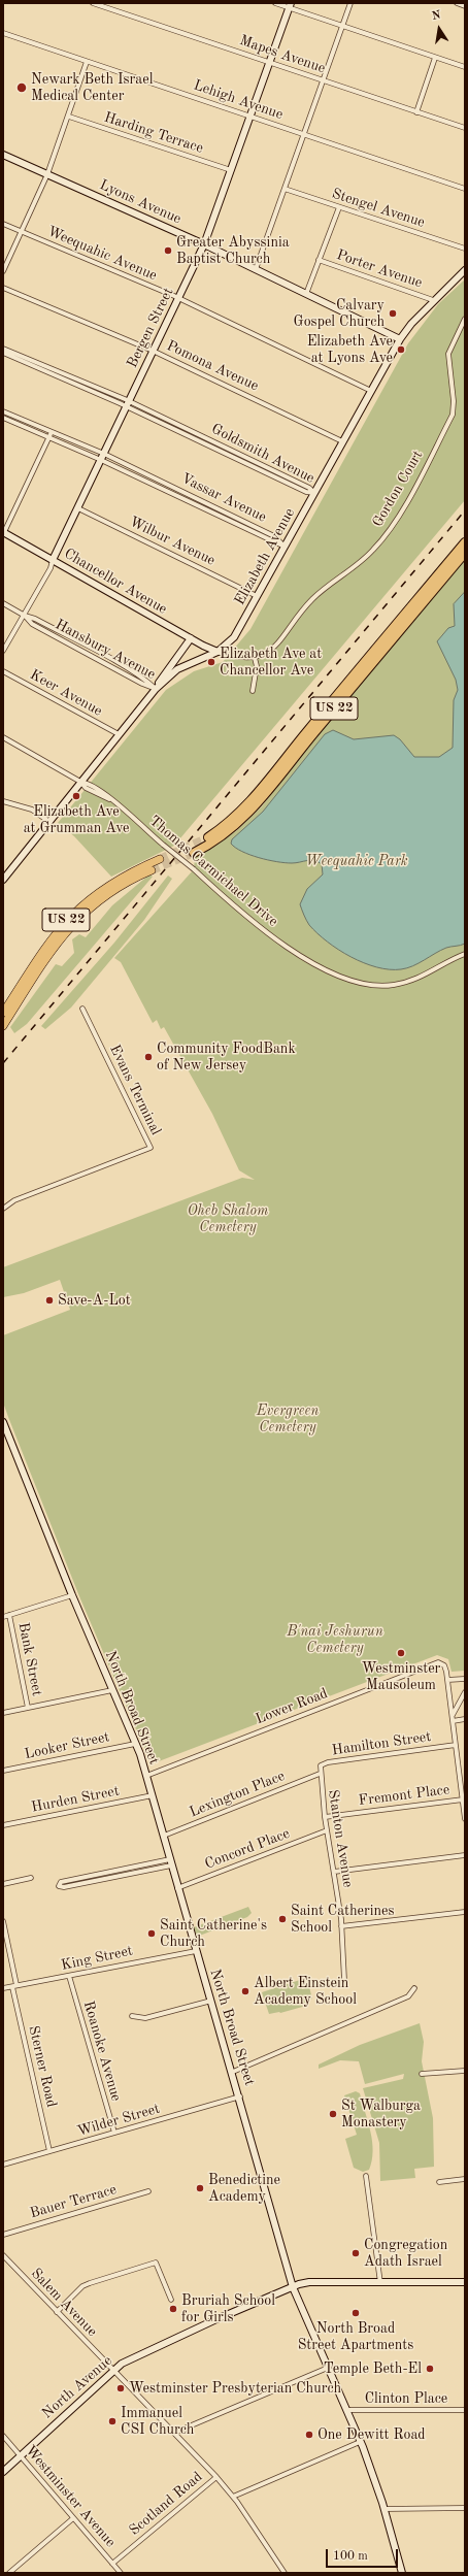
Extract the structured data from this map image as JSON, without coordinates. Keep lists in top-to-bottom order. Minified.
{"streets":{"highway":["US 22"],"main road":["Lyons Avenue","Bergen Street","Elizabeth Avenue","Chancellor Avenue","North Broad Street","North Avenue"],"street":["Mapes Avenue","Lehigh Avenue","Harding Terrace","Stengel Avenue","Weequahic Avenue","Porter Avenue","Pomona Avenue","Goldsmith Avenue","Gordon Court","Vassar Avenue","Wilbur Avenue","Hansbury Avenue","Keer Avenue","Thomas Carmichael Drive","Evans Terminal","Bank Street","Lower Road","Hamilton Street","Looker Street","Lexington Place","Fremont Place","Hurden Street","Stanton Avenue","Concord Place","King Street","Roanoke Avenue","Sterner Road","Wilder Street","Bauer Terrace","Salem Avenue","Clinton Place","Westminster Avenue","Scotland Road"]},"crossings":[["Mapes Avenue","Bergen Street"],["Lehigh Avenue","Bergen Street"],["Harding Terrace","Bergen Street"],["Lyons Avenue","Bergen Street"],["Lyons Avenue","Elizabeth Avenue"],["Weequahic Avenue","Bergen Street"],["Weequahic Avenue","Elizabeth Avenue"],["Porter Avenue","Elizabeth Avenue"],["Bergen Street","Pomona Avenue"],["Bergen Street","Goldsmith Avenue"],["Bergen Street","Vassar Avenue"],["Bergen Street","Wilbur Avenue"],["Bergen Street","Chancellor Avenue"],["Bergen Street","Hansbury Avenue"],["Pomona Avenue","Elizabeth Avenue"],["Goldsmith Avenue","Elizabeth Avenue"],["Gordon Court","Elizabeth Avenue"],["Gordon Court","Chancellor Avenue"],["Vassar Avenue","Elizabeth Avenue"],["Wilbur Avenue","Elizabeth Avenue"],["Elizabeth Avenue","Chancellor Avenue"],["Elizabeth Avenue","Hansbury Avenue"],["Elizabeth Avenue","Keer Avenue"],["Elizabeth Avenue","Thomas Carmichael Drive"],["Lower Road","North Broad Street"],["North Broad Street","Looker Street"],["North Broad Street","Lexington Place"],["North Broad Street","Hurden Street"],["North Broad Street","Concord Place"],["North Broad Street","King Street"],["North Broad Street","Wilder Street"],["North Broad Street","North Avenue"],["North Broad Street","Clinton Place"],["Hamilton Street","Lexington Place"],["Hamilton Street","Stanton Avenue"],["Lexington Place","Stanton Avenue"],["Fremont Place","Stanton Avenue"],["Stanton Avenue","Concord Place"],["King Street","Roanoke Avenue"],["King Street","Sterner Road"],["Roanoke Avenue","Wilder Street"],["Sterner Road","Wilder Street"],["Salem Avenue","North Avenue"],["Salem Avenue","Scotland Road"],["North Avenue","Westminster Avenue"],["Westminster Avenue","Scotland Road"]],"parks":["Weequahic Park","Oheb Shalom Cemetery","Evergreen Cemetery","B'nai Jeshurun Cemetery"],"places":["Newark Beth Israel Medical Center","Greater Abyssinia Baptist Church","Calvary Gospel Church","Elizabeth Ave at Lyons Ave","Elizabeth Ave at Chancellor Ave","Elizabeth Ave at Grumman Ave","Community FoodBank of New Jersey","Save-A-Lot","Westminster Mausoleum","Saint Catherines School","Saint Catherine's Church","Albert Einstein Academy School","St Walburga Monastery","Benedictine Academy","Congregation Adath Israel","Bruriah School for Girls","North Broad Street Apartments","Temple Beth-El","Westminster Presbyterian Church","Immanuel CSI Church","One Dewitt Road"],"scale_bar":"100 m","north":"top"}
